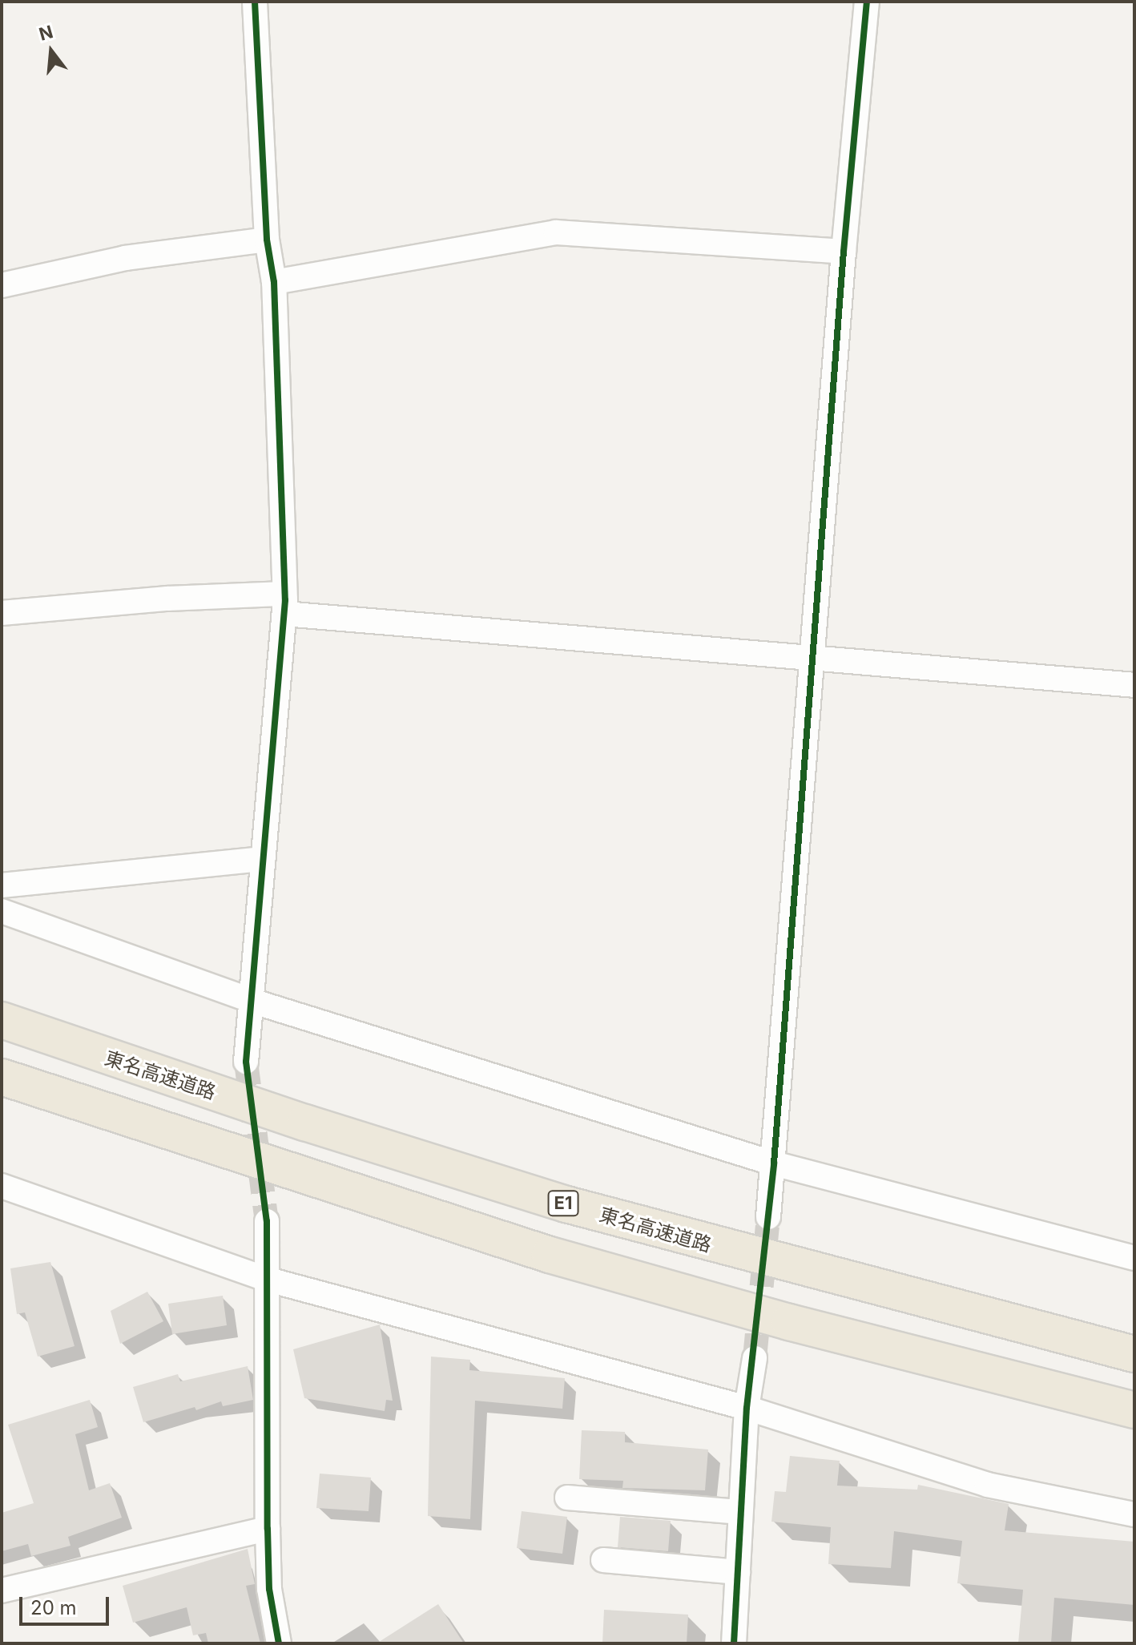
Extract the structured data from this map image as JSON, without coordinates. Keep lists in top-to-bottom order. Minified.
{"streets":{"highway":["東名高速道路","E1"]},"scale_bar":"20 m","north":"top"}
